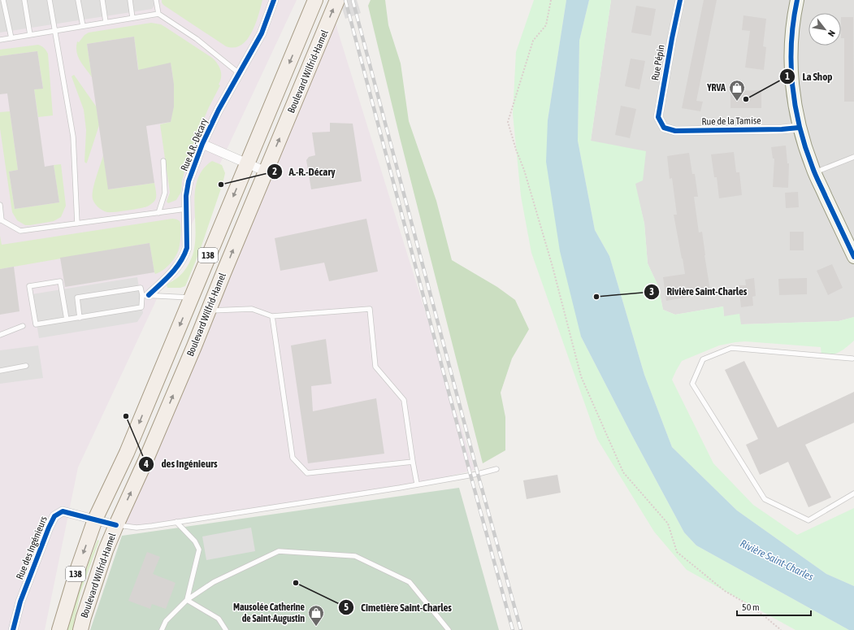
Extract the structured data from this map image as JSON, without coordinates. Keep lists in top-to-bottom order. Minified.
{"streets":{"main road":["Boulevard Wilfrid-Hamel","138"],"street":["Rue Pépin","Rue de la Tamise","Rue A.R.-Décary","Rue des Ingénieurs"]},"crossings":[["Rue Pépin","Rue de la Tamise"],["Boulevard Wilfrid-Hamel","Rue A.R.-Décary"],["Boulevard Wilfrid-Hamel","Rue des Ingénieurs"]],"water":["Rivière Saint-Charles"],"places":{"other":["La Shop","A.-R.-Décary","Rivière Saint-Charles","des Ingénieurs","Cimetière Saint-Charles"],"shop":["YRVA","Mausolée Catherine de Saint-Augustin"]},"scale_bar":"50 m","north":"bottom right"}
